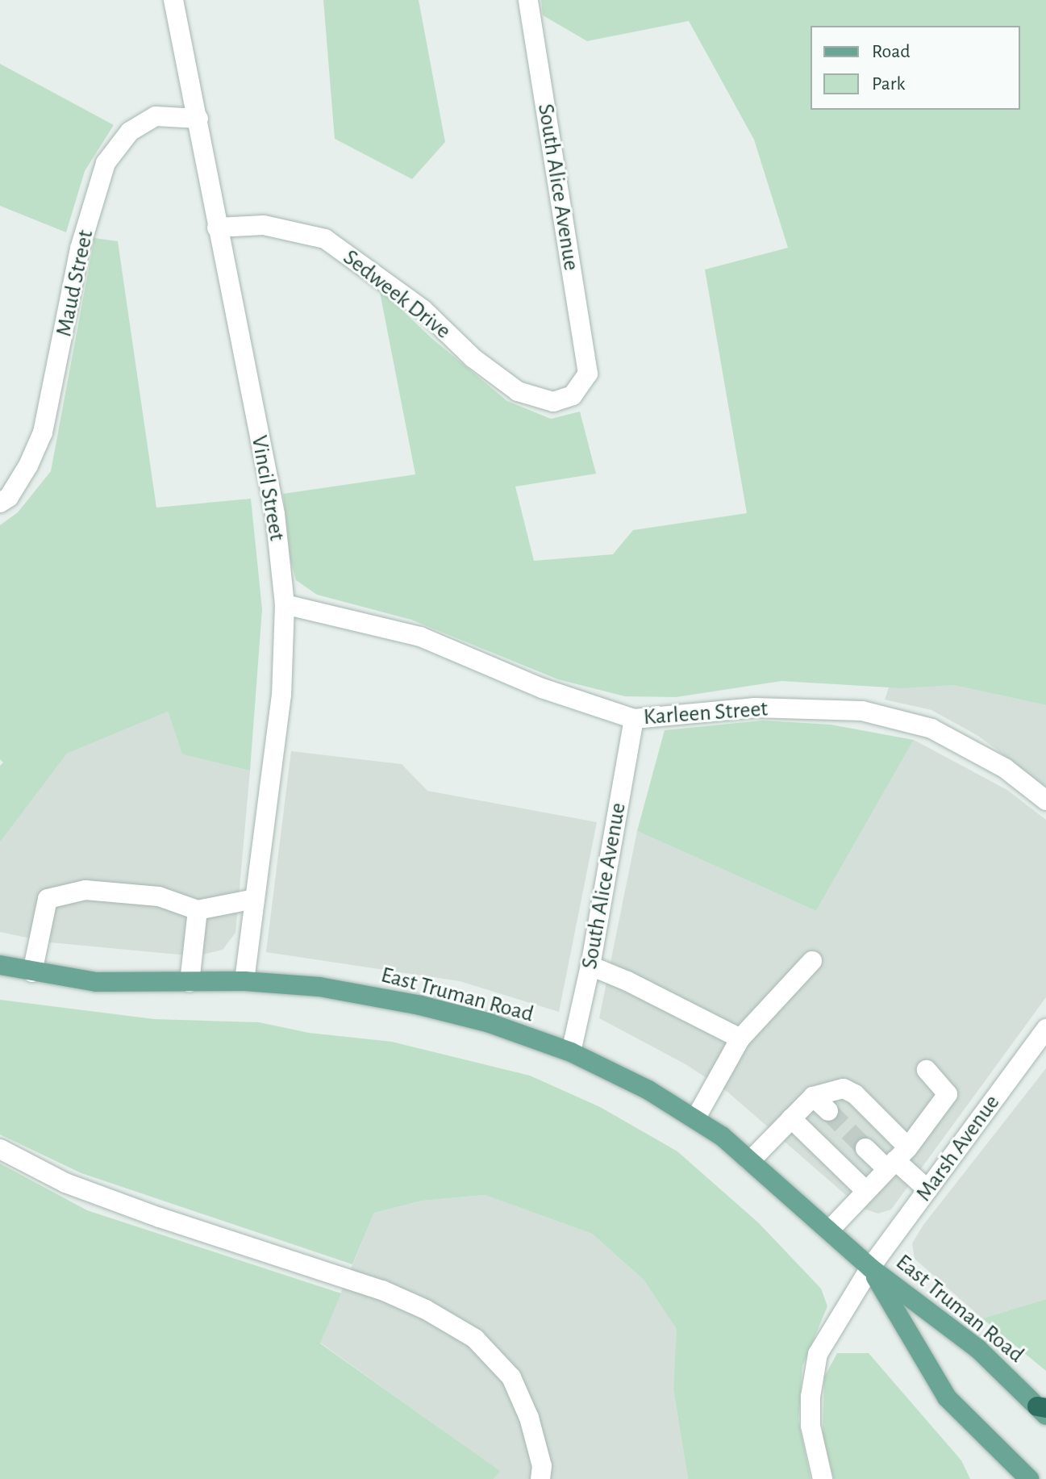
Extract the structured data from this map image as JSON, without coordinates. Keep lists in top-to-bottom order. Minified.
{"streets":{"main road":["East Truman Road"],"street":["South Alice Avenue","Maud Street","Sedweek Drive","Vincil Street","Karleen Street","Marsh Avenue"]},"crossings":[["South Alice Avenue","Sedweek Drive"],["South Alice Avenue","Karleen Street"],["South Alice Avenue","East Truman Road"],["Maud Street","Vincil Street"],["Sedweek Drive","Vincil Street"],["Vincil Street","Karleen Street"],["Vincil Street","East Truman Road"],["East Truman Road","Marsh Avenue"]],"legend":["Road","Park"]}
